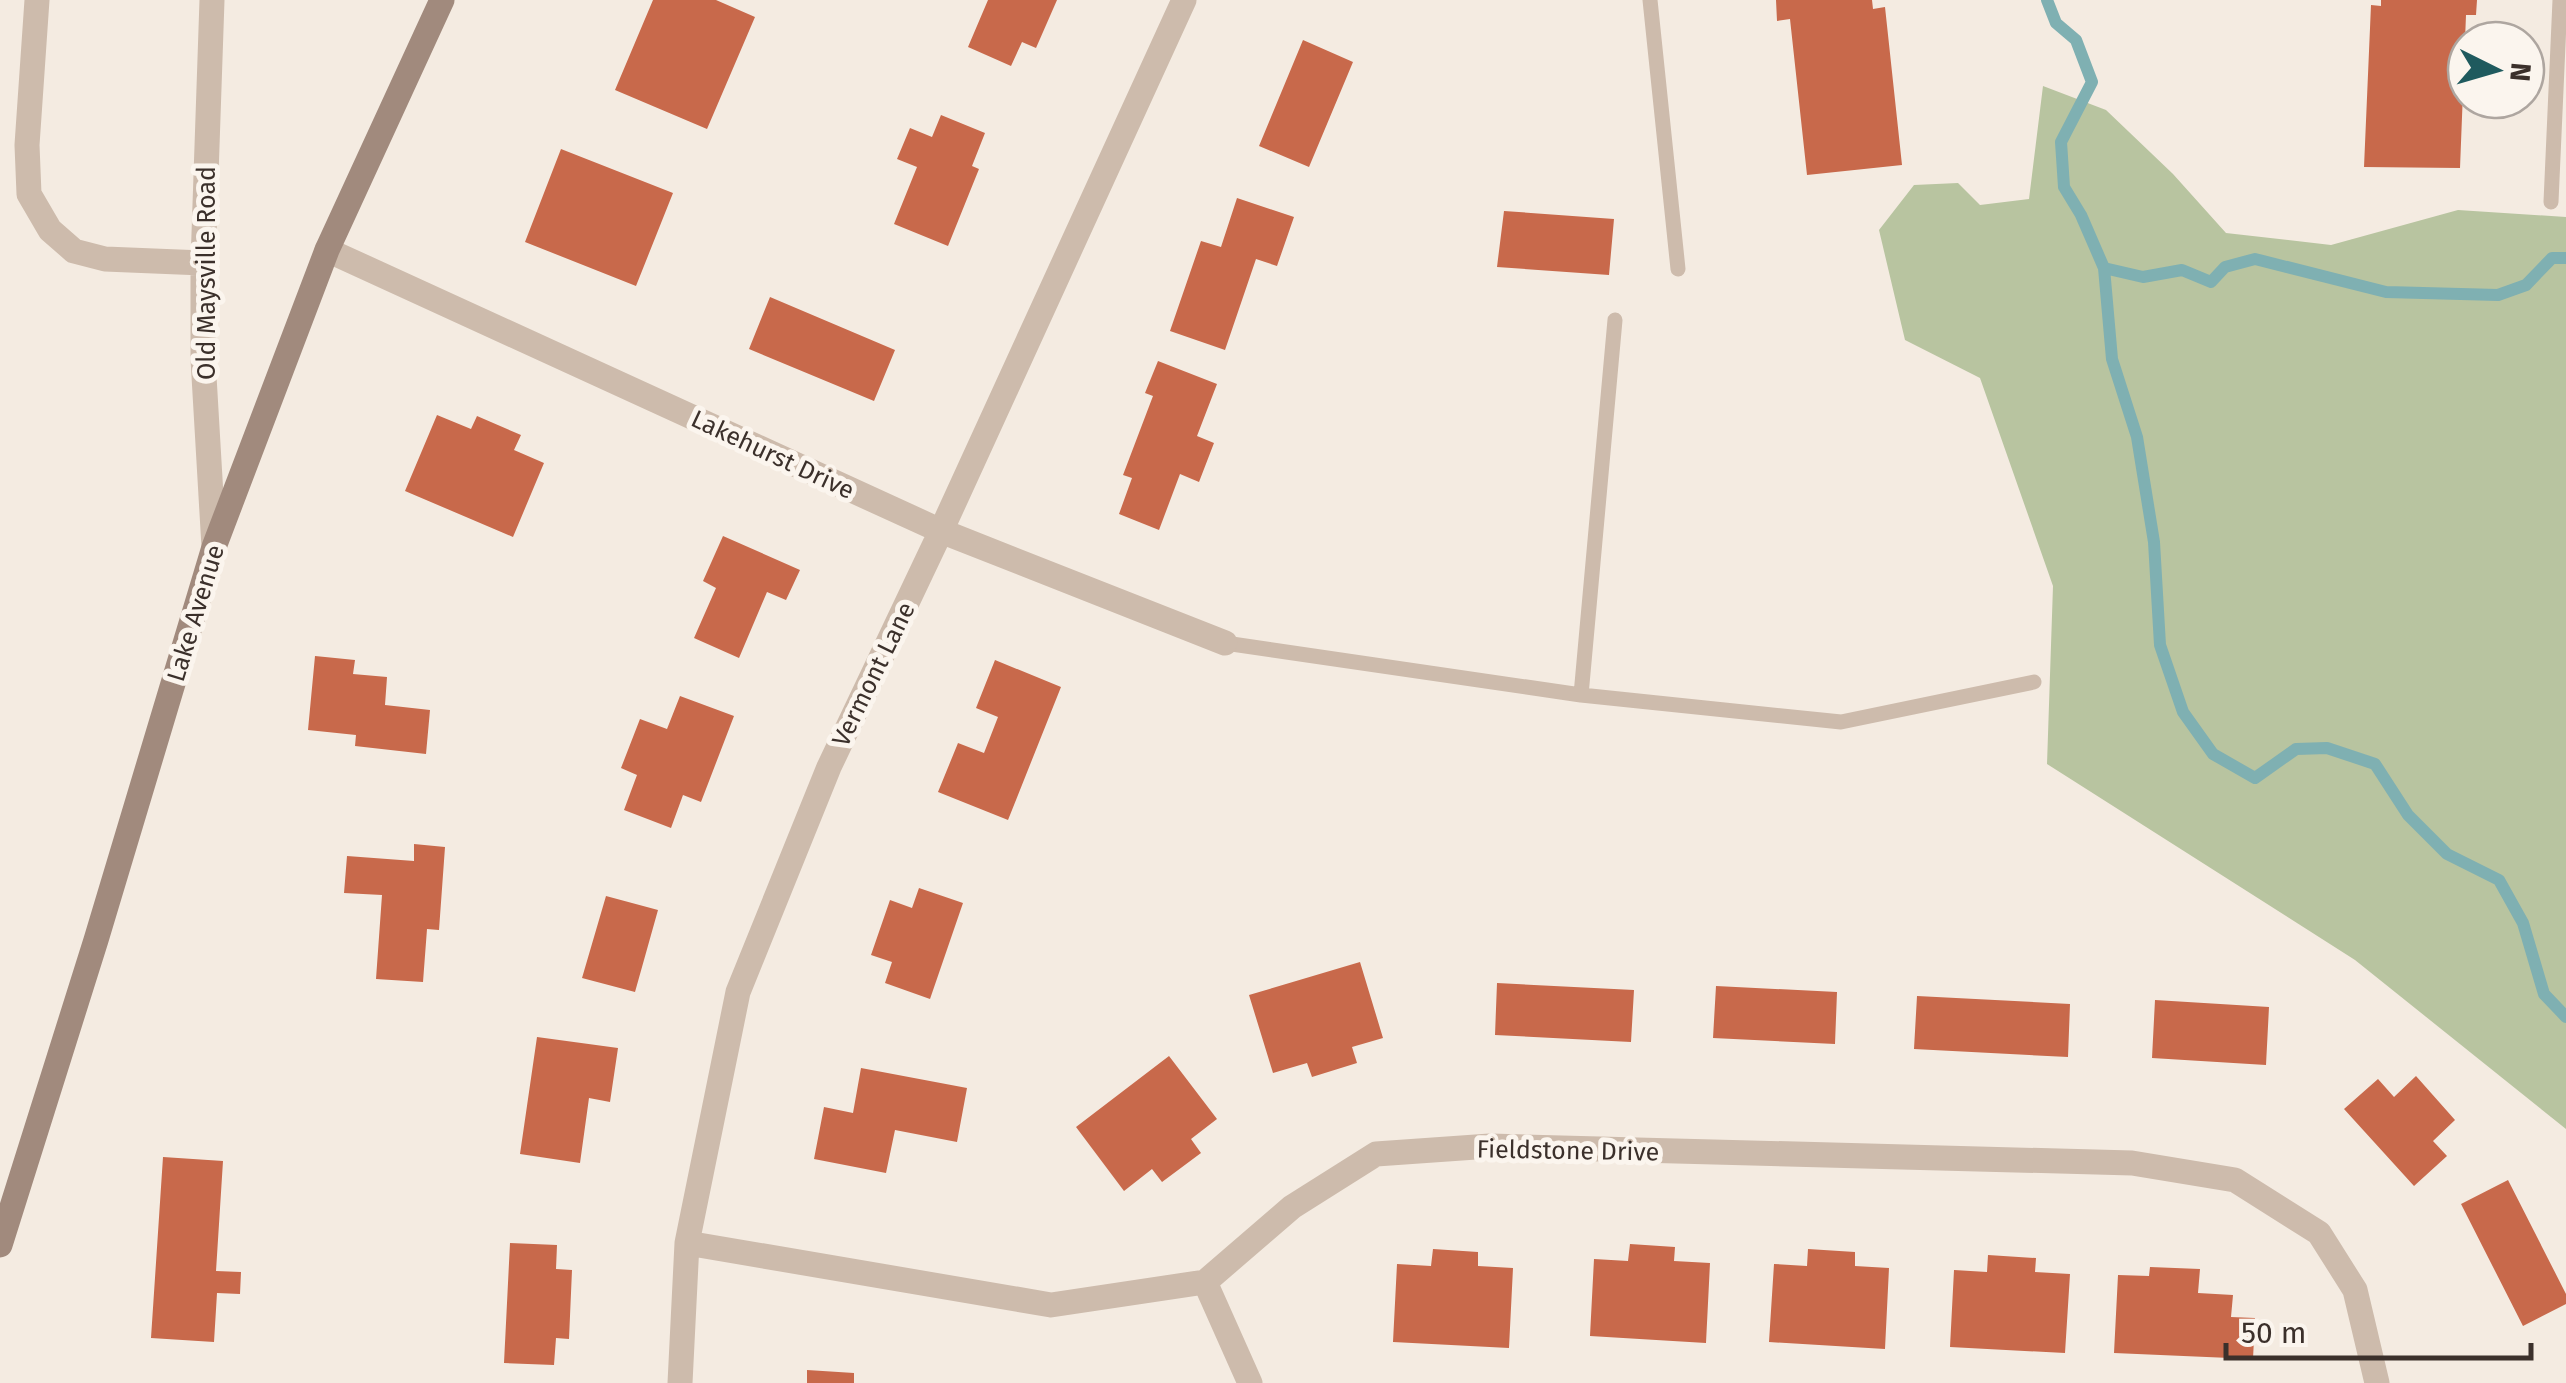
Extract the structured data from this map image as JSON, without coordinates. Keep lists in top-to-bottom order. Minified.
{"streets":{"main road":["Lake Avenue"],"street":["Old Maysville Road","Lakehurst Drive","Vermont Lane","Fieldstone Drive"]},"crossings":[["Old Maysville Road","Lake Avenue"],["Lakehurst Drive","Lake Avenue"],["Lakehurst Drive","Vermont Lane"]],"scale_bar":"50 m","north":"right"}
